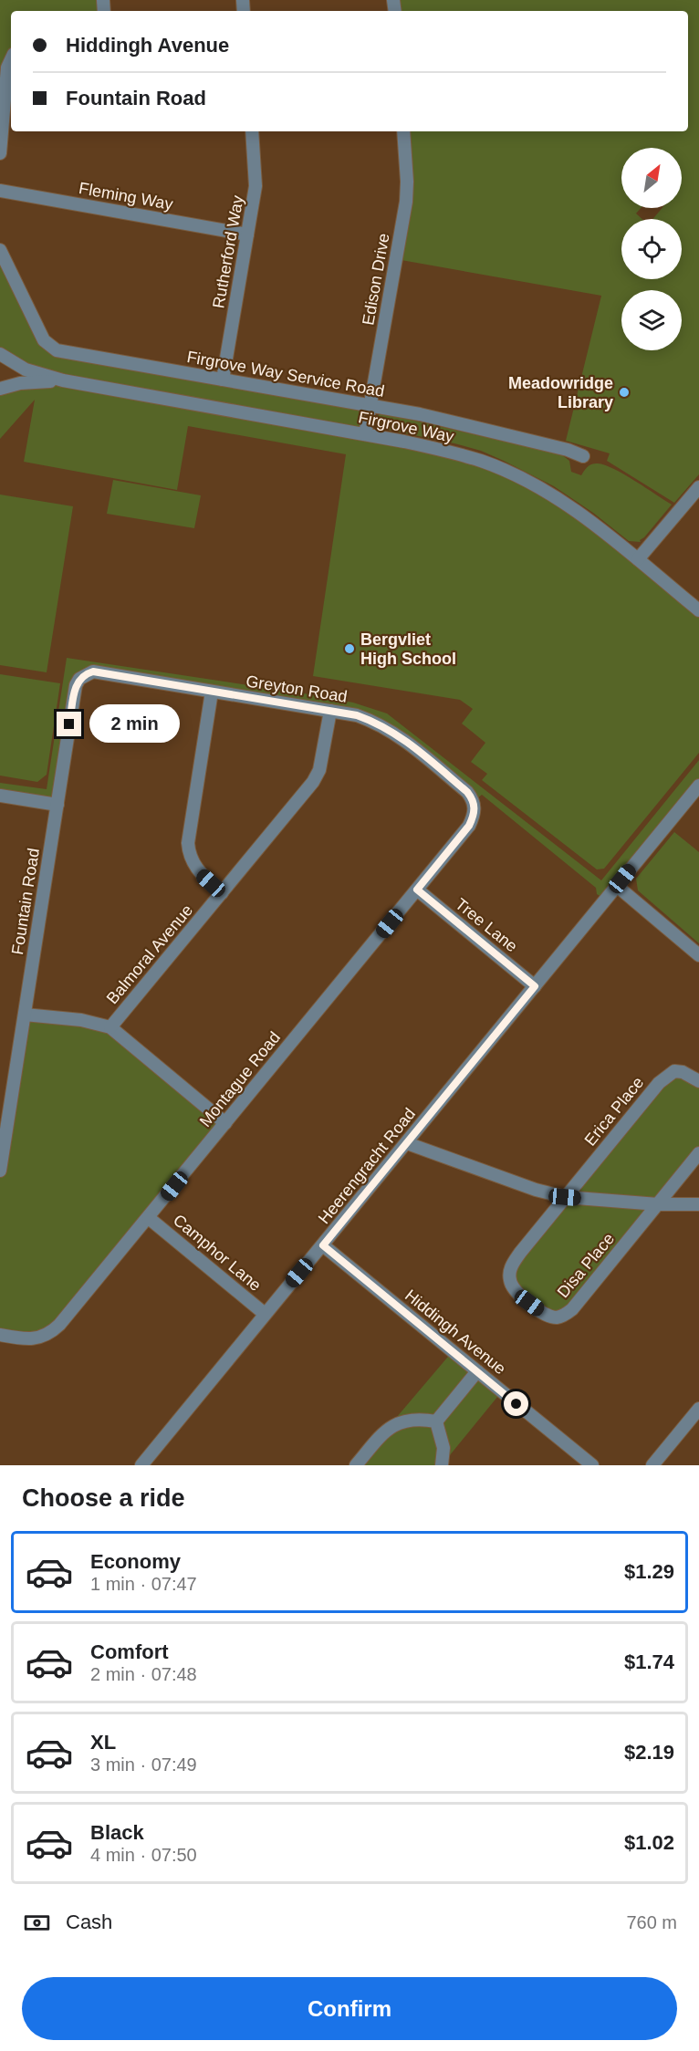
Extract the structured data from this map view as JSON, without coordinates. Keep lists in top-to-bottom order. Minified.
{"streets":{"street":["Fleming Way","Rutherford Way","Edison Drive","Firgrove Way Service Road","Firgrove Way","Greyton Road","Fountain Road","Tree Lane","Balmoral Avenue","Montague Road","Erica Place","Heerengracht Road","Camphor Lane","Disa Place","Hiddingh Avenue"]},"crossings":[["Fleming Way","Rutherford Way"],["Rutherford Way","Firgrove Way Service Road"],["Edison Drive","Firgrove Way Service Road"],["Edison Drive","Firgrove Way"],["Greyton Road","Fountain Road"],["Greyton Road","Balmoral Avenue"],["Greyton Road","Montague Road"],["Tree Lane","Montague Road"],["Tree Lane","Heerengracht Road"],["Montague Road","Camphor Lane"],["Erica Place","Disa Place"],["Heerengracht Road","Camphor Lane"],["Heerengracht Road","Hiddingh Avenue"]],"places":["Meadowridge Library","Bergvliet High School"],"north":"top right","page":{"banner":["Hiddingh Avenue","Fountain Road"],"bubble":"2 min","heading":"Choose a ride","list":[{"name":"Economy","note":"1 min · 07:47","value":"$1.29"},{"name":"Comfort","note":"2 min · 07:48","value":"$1.74"},{"name":"XL","note":"3 min · 07:49","value":"$2.19"},{"name":"Black","note":"4 min · 07:50","value":"$1.02"}],"pay":["Cash","760 m"],"buttons":"Confirm"}}
